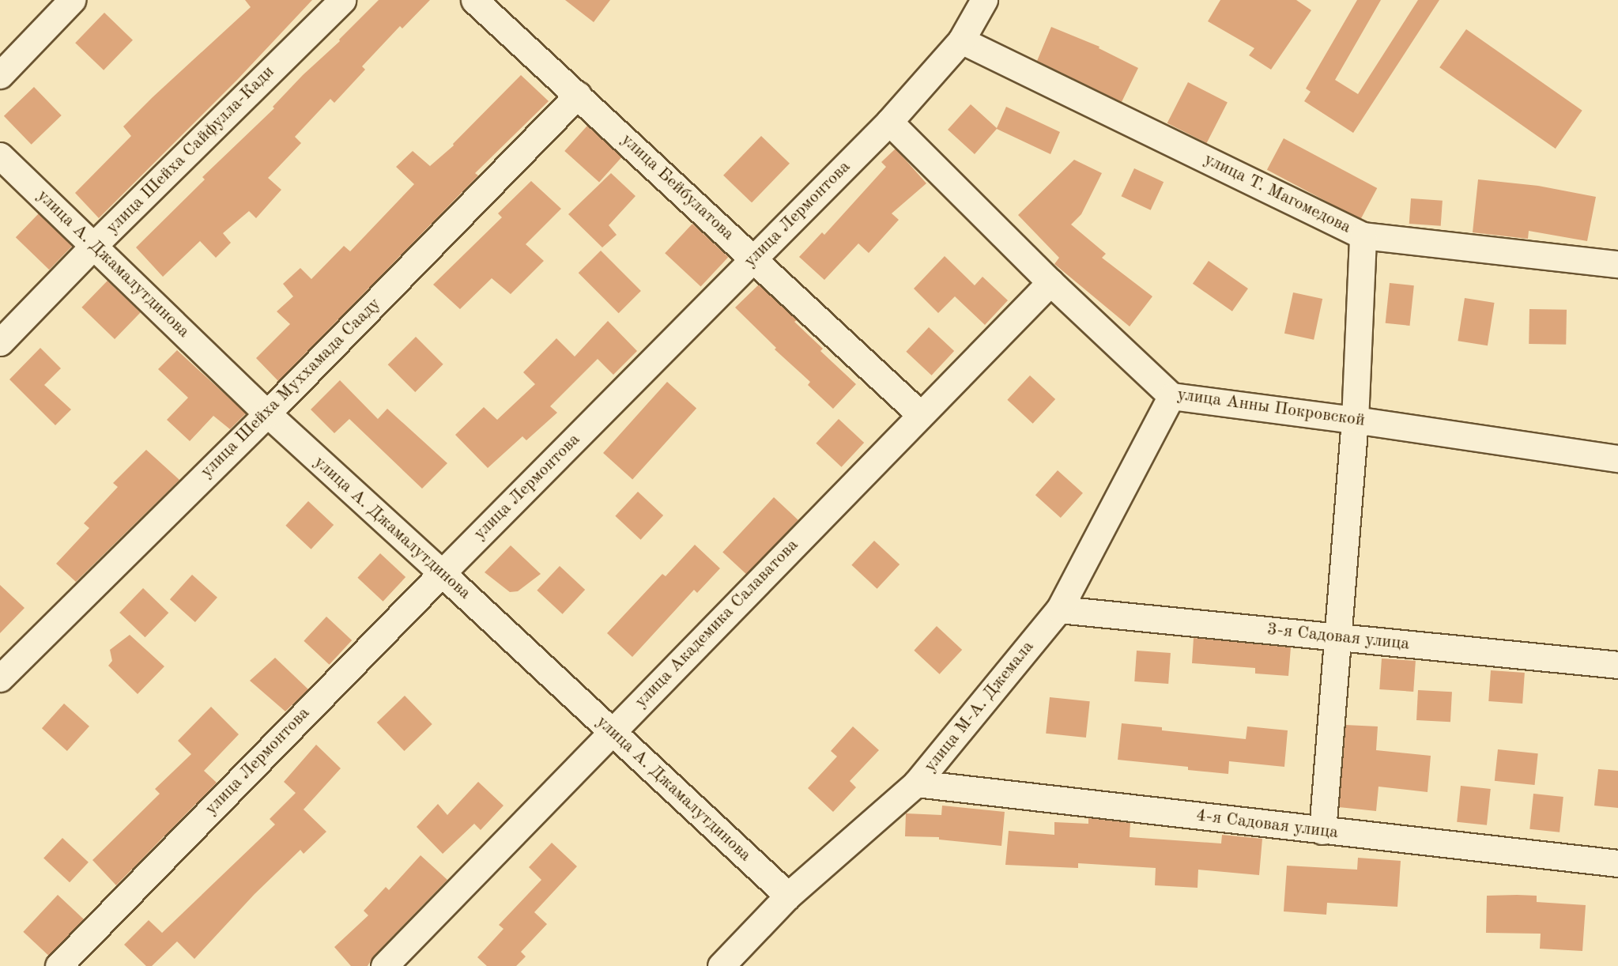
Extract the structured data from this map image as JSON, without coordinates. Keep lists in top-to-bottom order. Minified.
{"streets":{"street":["улица Шейха Сайфулла-Кади","улица Бейбулатова","улица Т. Магомедова","улица Лермонтова","улица А. Джамалутдинова","улица Шейха Муххамада Сааду","улица Анны Покровской","улица Академика Салаватова","3-я Садовая улица","улица М-А. Джемала","4-я Садовая улица"]},"crossings":[["улица Шейха Сайфулла-Кади","улица А. Джамалутдинова"],["улица Бейбулатова","улица Лермонтова"],["улица Бейбулатова","улица Шейха Муххамада Сааду"],["улица Бейбулатова","улица Академика Салаватова"],["улица Т. Магомедова","улица Лермонтова"],["улица Лермонтова","улица А. Джамалутдинова"],["улица Лермонтова","улица Анны Покровской"],["улица А. Джамалутдинова","улица Шейха Муххамада Сааду"],["улица А. Джамалутдинова","улица Академика Салаватова"],["улица А. Джамалутдинова","улица М-А. Джемала"],["улица Анны Покровской","улица Академика Салаватова"],["улица Анны Покровской","улица М-А. Джемала"],["3-я Садовая улица","улица М-А. Джемала"],["улица М-А. Джемала","4-я Садовая улица"]]}
